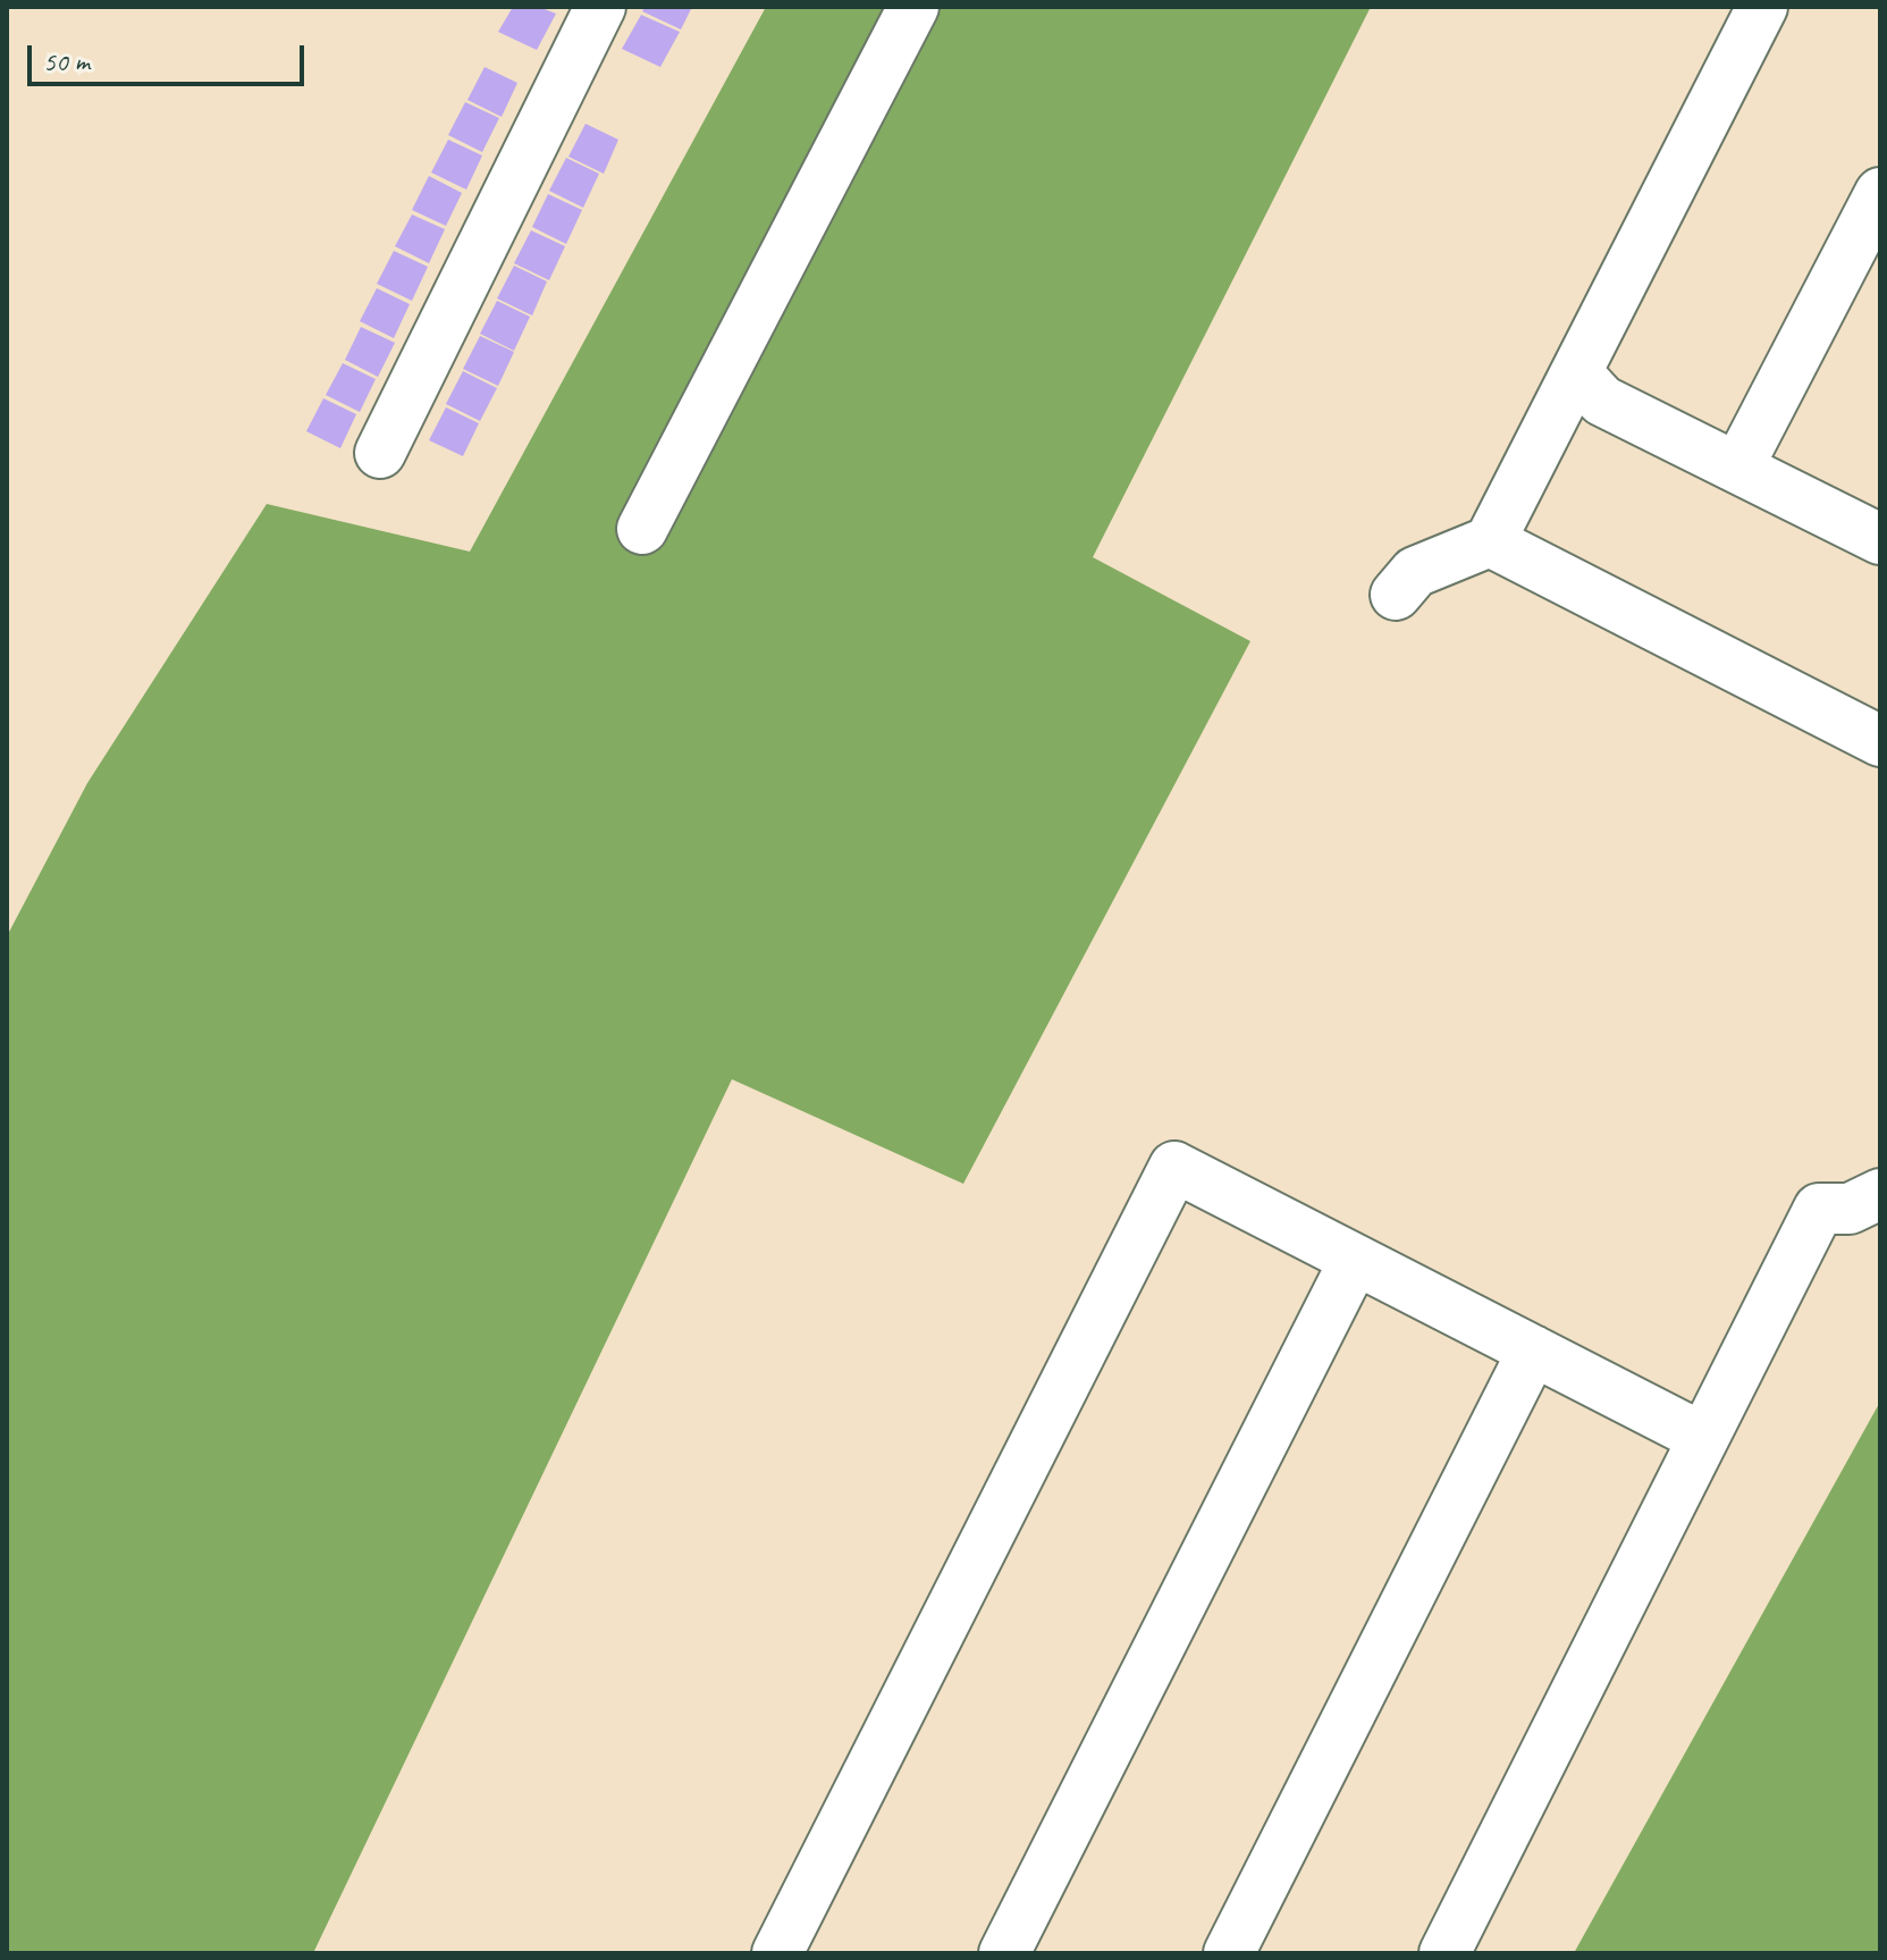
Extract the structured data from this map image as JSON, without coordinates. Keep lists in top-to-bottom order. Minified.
{"scale_bar":"50 m"}
